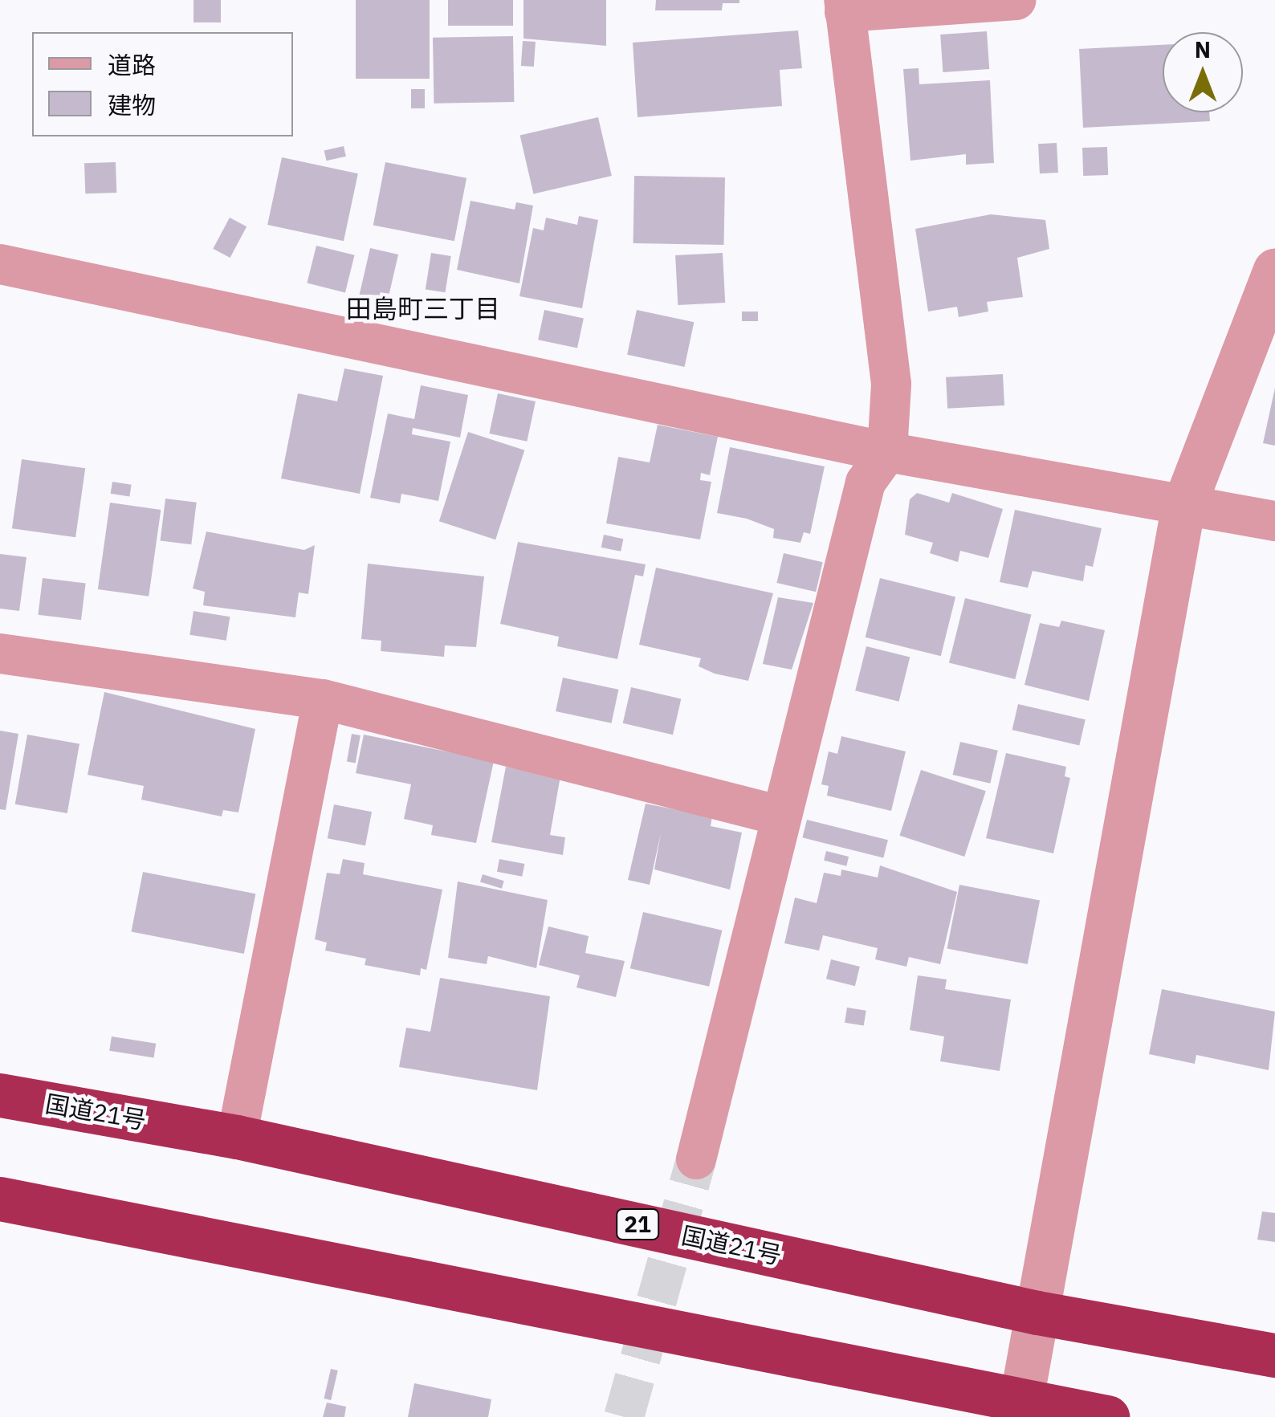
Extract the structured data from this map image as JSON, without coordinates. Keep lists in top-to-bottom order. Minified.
{"streets":{"highway":["国道21号","21"]},"districts":["田島町三丁目"],"legend":["道路","建物"],"north":"top"}
